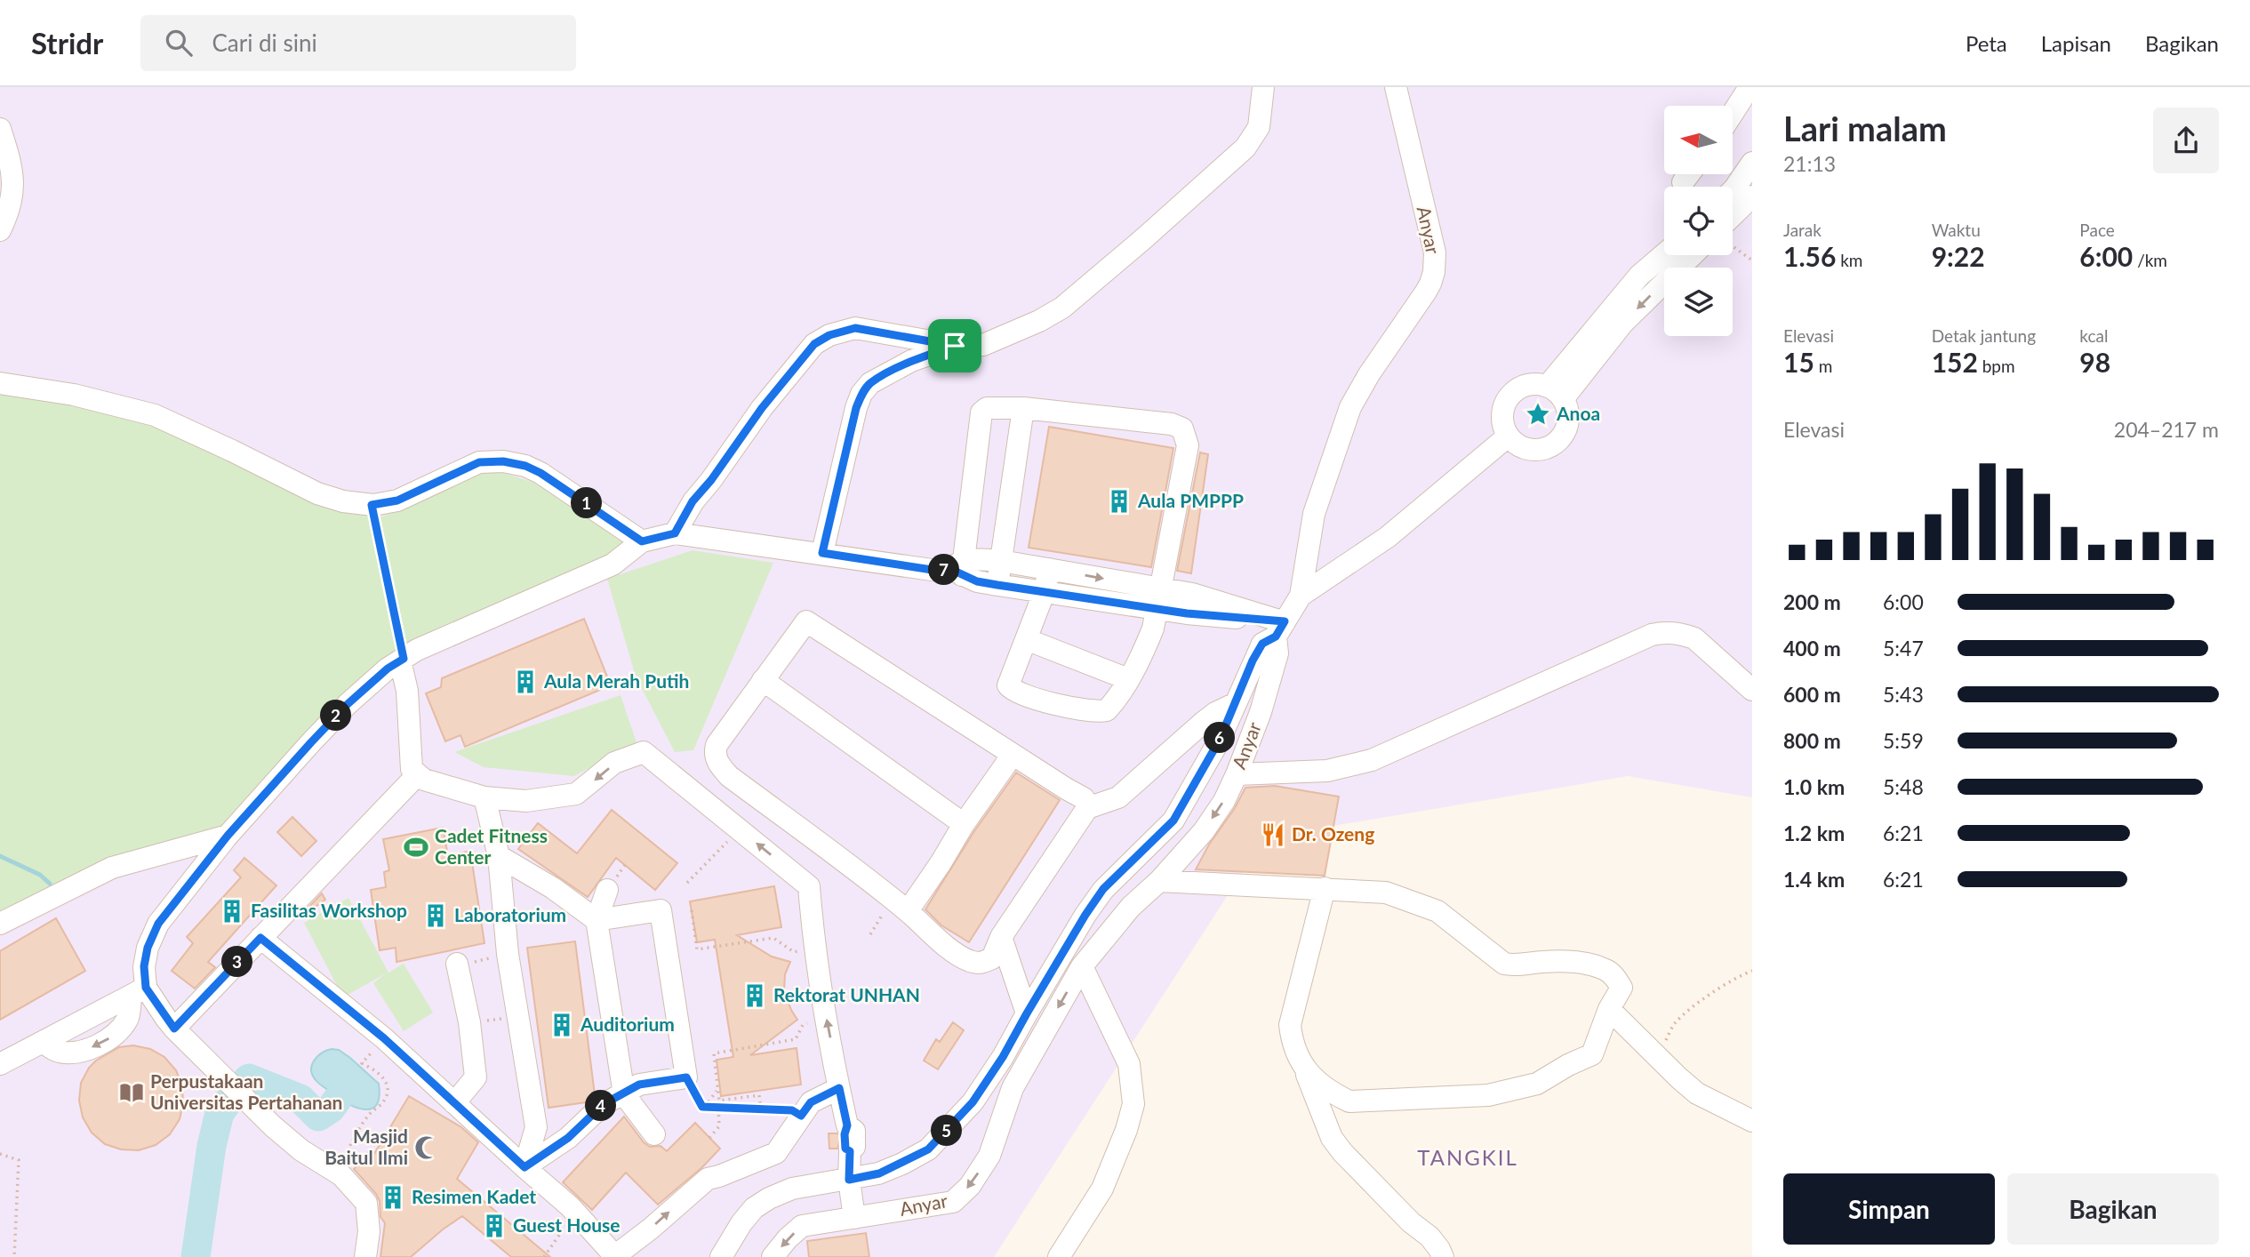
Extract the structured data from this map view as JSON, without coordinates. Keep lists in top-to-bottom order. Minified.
{"streets":{"street":["Anyar"]},"districts":["TANGKIL"],"places":{"place":["Anoa"],"building":["Aula PMPPP","Aula Merah Putih","Fasilitas Workshop","Laboratorium","Rektorat UNHAN","Auditorium","Resimen Kadet","Guest House"],"restaurant":["Dr. Ozeng"],"sports":["Cadet Fitness Center"],"library":["Perpustakaan Universitas Pertahanan"],"mosque":["Masjid Baitul Ilmi"]},"north":"left","page":{"header":"Stridr","search":"Cari di sini","nav":["Peta","Lapisan","Bagikan"],"heading":["Lari malam","21:13"],"stats":[["Jarak","1.56 km"],["Waktu","9:22"],["Pace","6:00 /km"],["Elevasi","15 m"],["Detak jantung","152 bpm"],["kcal","98"]],"chart":["Elevasi","204–217 m"],"pins":["1","7","2","6","3","4","5"],"list":[{"name":"200 m","note":"6:00"},{"name":"400 m","note":"5:47"},{"name":"600 m","note":"5:43"},{"name":"800 m","note":"5:59"},{"name":"1.0 km","note":"5:48"},{"name":"1.2 km","note":"6:21"},{"name":"1.4 km","note":"6:21"}],"buttons":["Simpan","Bagikan"]}}
